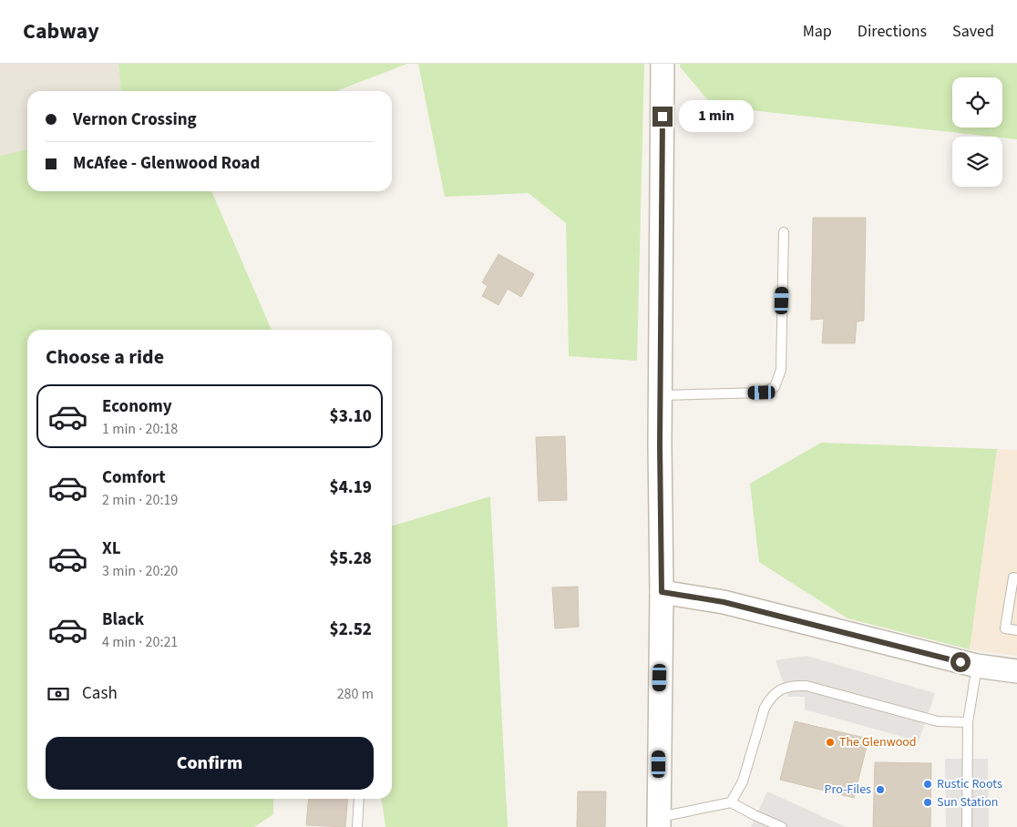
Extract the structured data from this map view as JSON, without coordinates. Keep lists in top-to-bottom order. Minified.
{"places":["The Glenwood","Rustic Roots","Pro-Files","Sun Station"],"page":{"header":"Cabway","nav":["Map","Directions","Saved"],"banner":["Vernon Crossing","McAfee - Glenwood Road"],"bubble":"1 min","heading":"Choose a ride","list":[{"name":"Economy","note":"1 min · 20:18","value":"$3.10"},{"name":"Comfort","note":"2 min · 20:19","value":"$4.19"},{"name":"XL","note":"3 min · 20:20","value":"$5.28"},{"name":"Black","note":"4 min · 20:21","value":"$2.52"}],"pay":["Cash","280 m"],"buttons":"Confirm"}}
